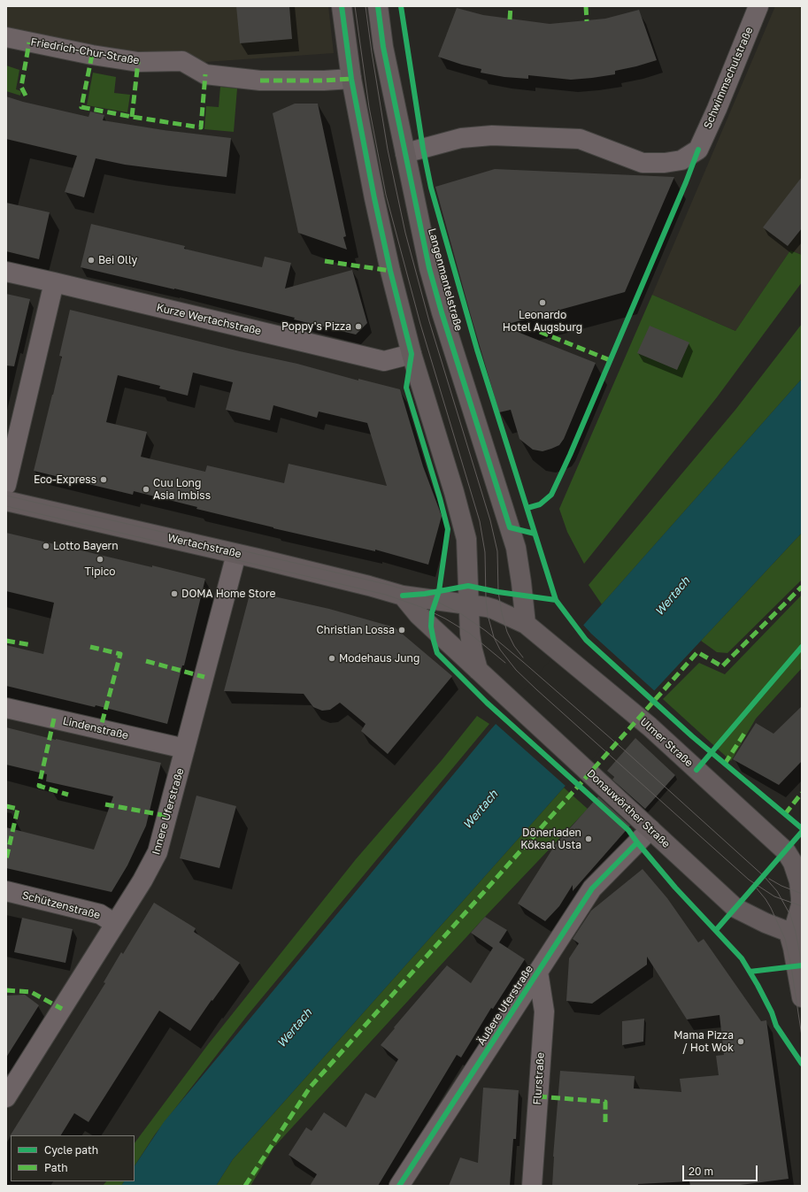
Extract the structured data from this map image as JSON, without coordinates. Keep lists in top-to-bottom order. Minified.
{"streets":{"main road":["Langenmantelstraße","Wertachstraße","Ulmer Straße","Donauwörther Straße"],"street":["Friedrich-Chur-Straße","Schwimmschulstraße","Kurze Wertachstraße","Lindenstraße","Innere Uferstraße","Schützenstraße","Äußere Uferstraße","Flurstraße"]},"crossings":[["Schwimmschulstraße","Langenmantelstraße"],["Langenmantelstraße","Wertachstraße"],["Langenmantelstraße","Ulmer Straße"],["Wertachstraße","Ulmer Straße"],["Wertachstraße","Innere Uferstraße"],["Lindenstraße","Innere Uferstraße"],["Donauwörther Straße","Äußere Uferstraße"],["Innere Uferstraße","Schützenstraße"],["Äußere Uferstraße","Flurstraße"]],"water":["Wertach"],"places":["Bei Olly","Leonardo Hotel Augsburg","Poppy's Pizza","Eco-Express","Cuu Long Asia Imbiss","Lotto Bayern","Tipico","DOMA Home Store","Christian Lossa","Modehaus Jung","Dönerladen Köksal Usta","Mama Pizza / Hot Wok"],"legend":["Cycle path","Path"],"scale_bar":"20 m"}
